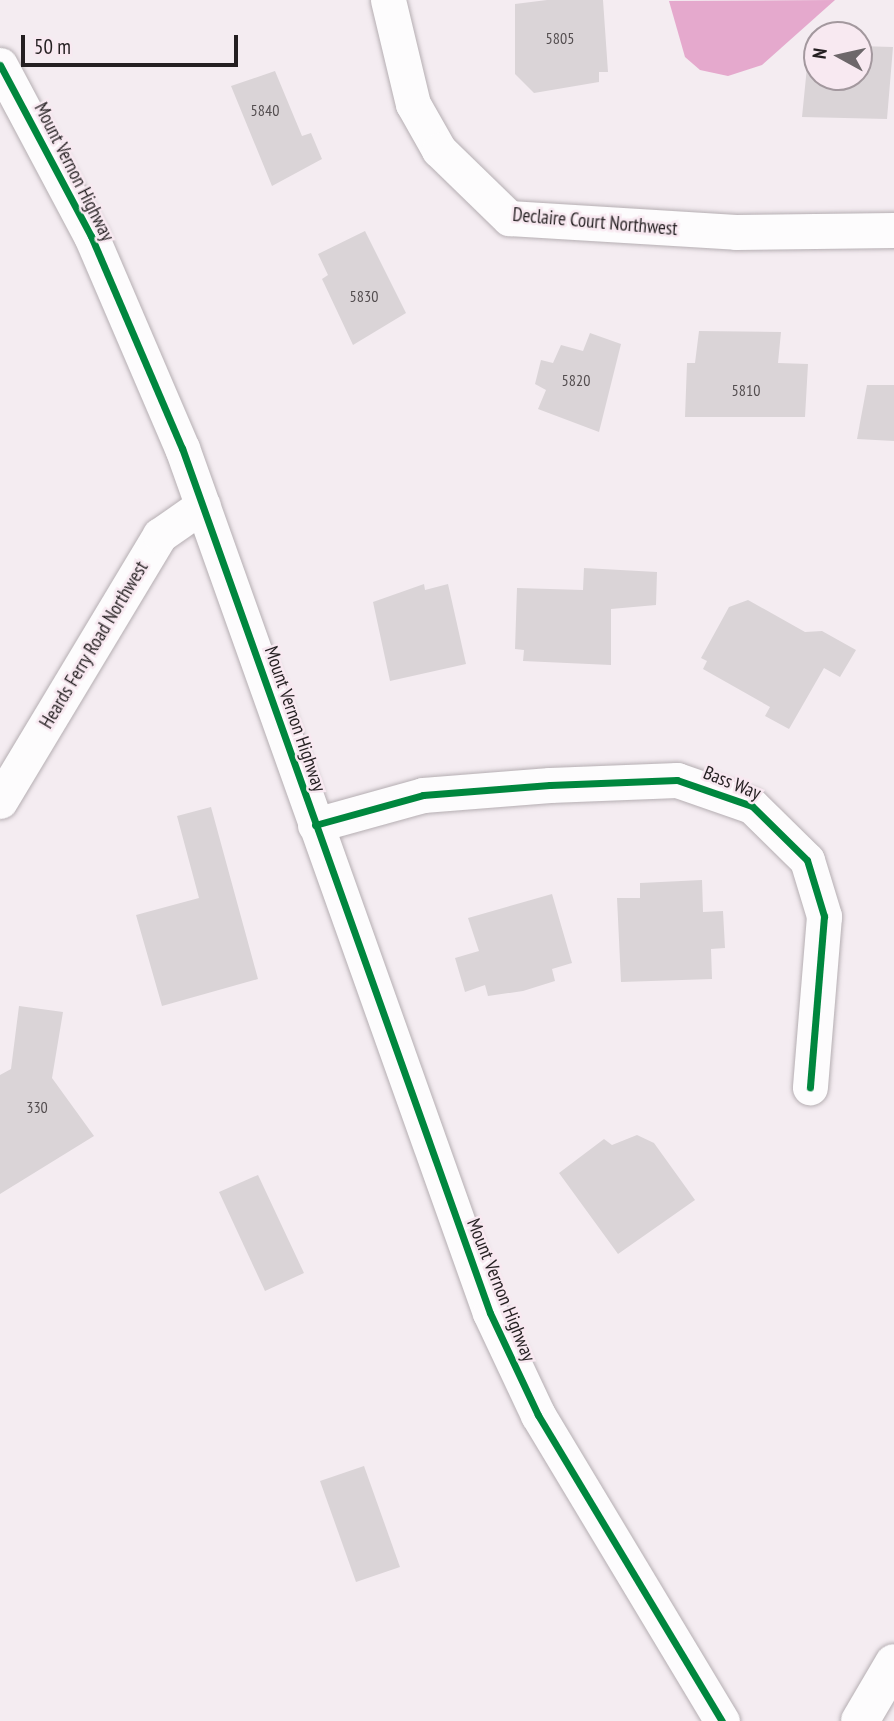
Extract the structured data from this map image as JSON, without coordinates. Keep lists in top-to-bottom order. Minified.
{"streets":{"street":["Mount Vernon Highway","Declaire Court Northwest","Heards Ferry Road Northwest","Bass Way"]},"crossings":[["Mount Vernon Highway","Heards Ferry Road Northwest"],["Mount Vernon Highway","Bass Way"]],"house_numbers":["5805","5840","5830","5820","5810","330"],"scale_bar":"50 m","north":"left"}
